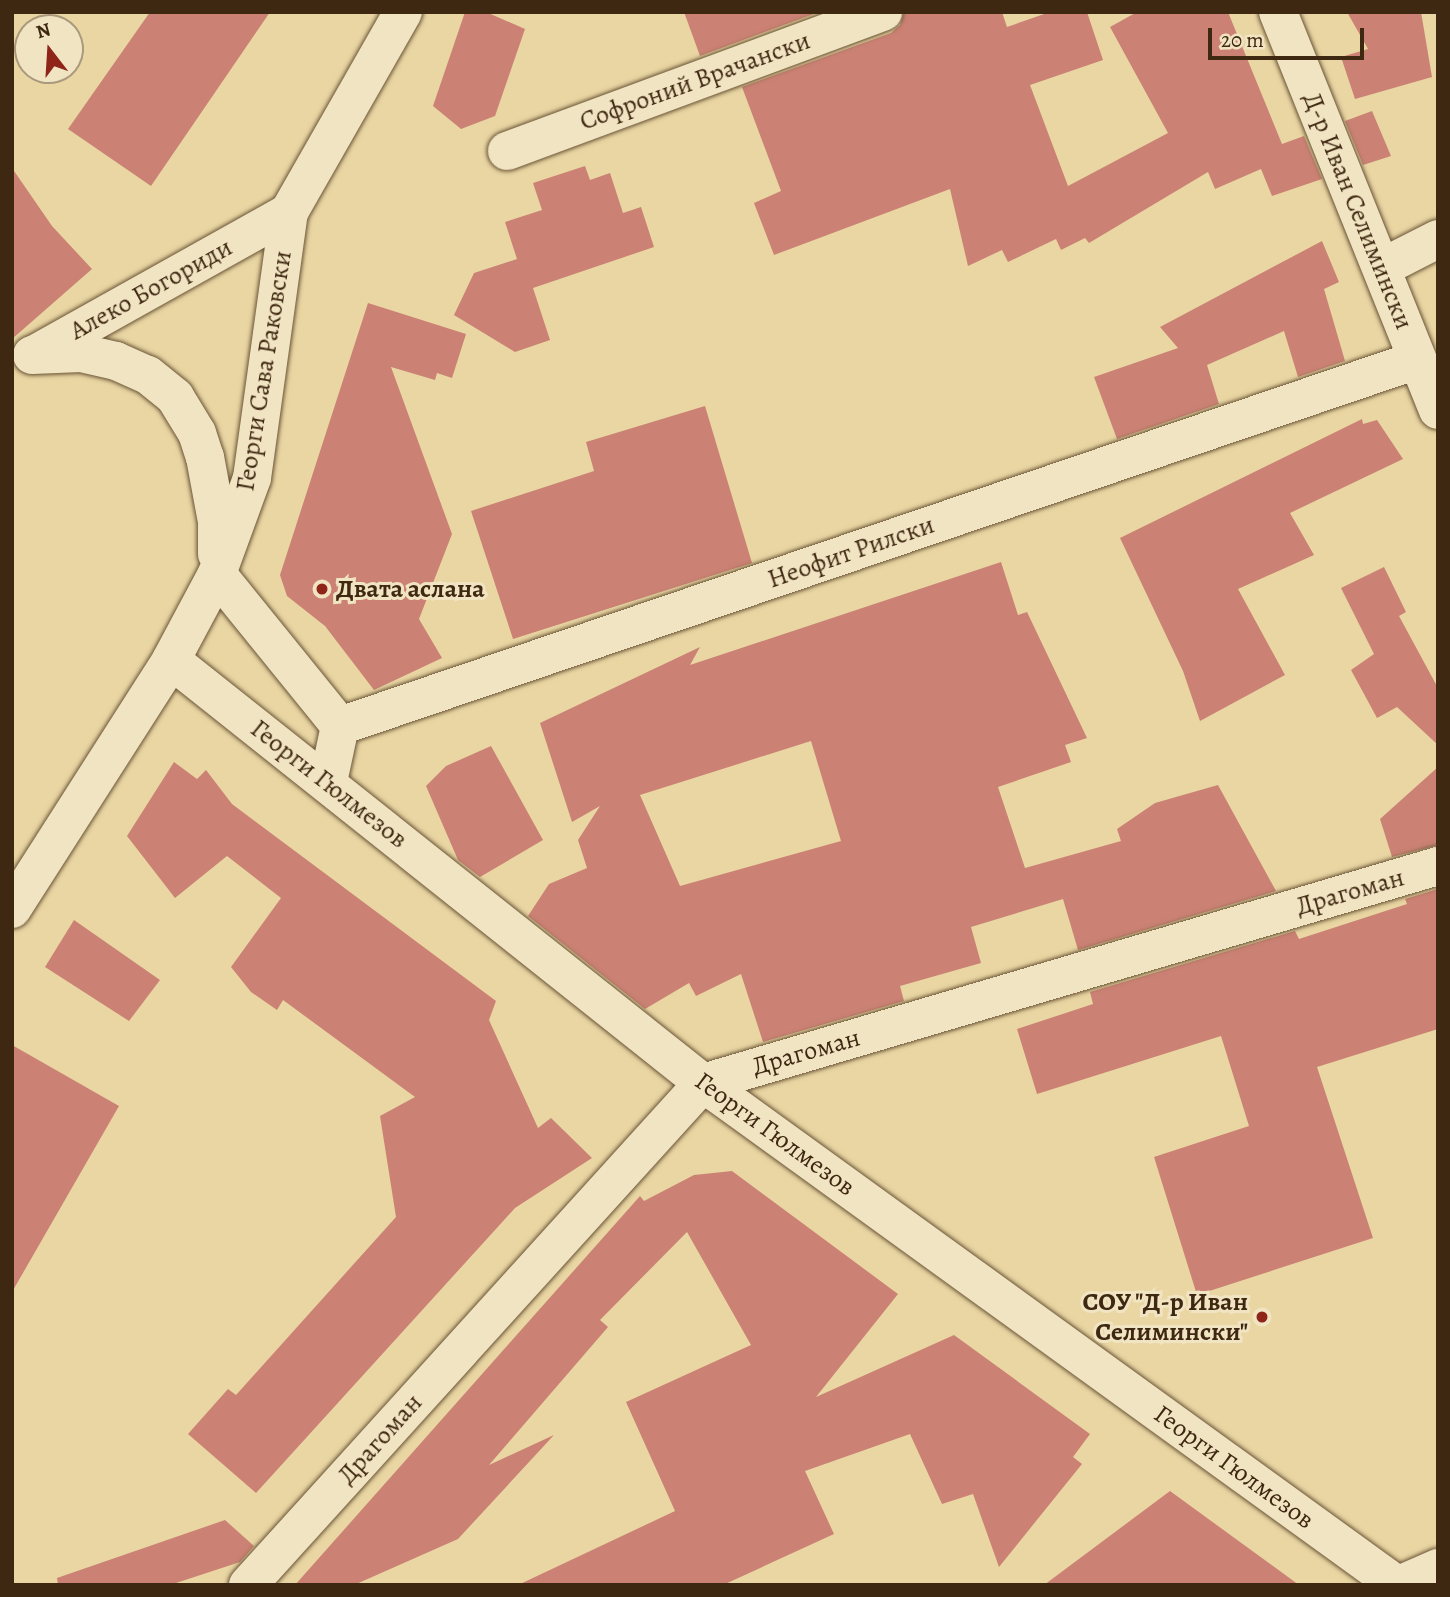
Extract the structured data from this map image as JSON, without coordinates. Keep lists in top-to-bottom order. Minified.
{"streets":{"street":["Софроний Врачански","Д-р Иван Селимински","Алеко Богориди","Георги Сава Раковски","Неофит Рилски","Георги Гюлмезов","Драгоман"]},"crossings":[["Д-р Иван Селимински","Неофит Рилски"],["Алеко Богориди","Георги Сава Раковски"],["Георги Сава Раковски","Георги Гюлмезов"],["Георги Гюлмезов","Драгоман"]],"places":["Двата аслана","СОУ \"Д-р Иван Селимински\""],"scale_bar":"20 m","north":"top"}
